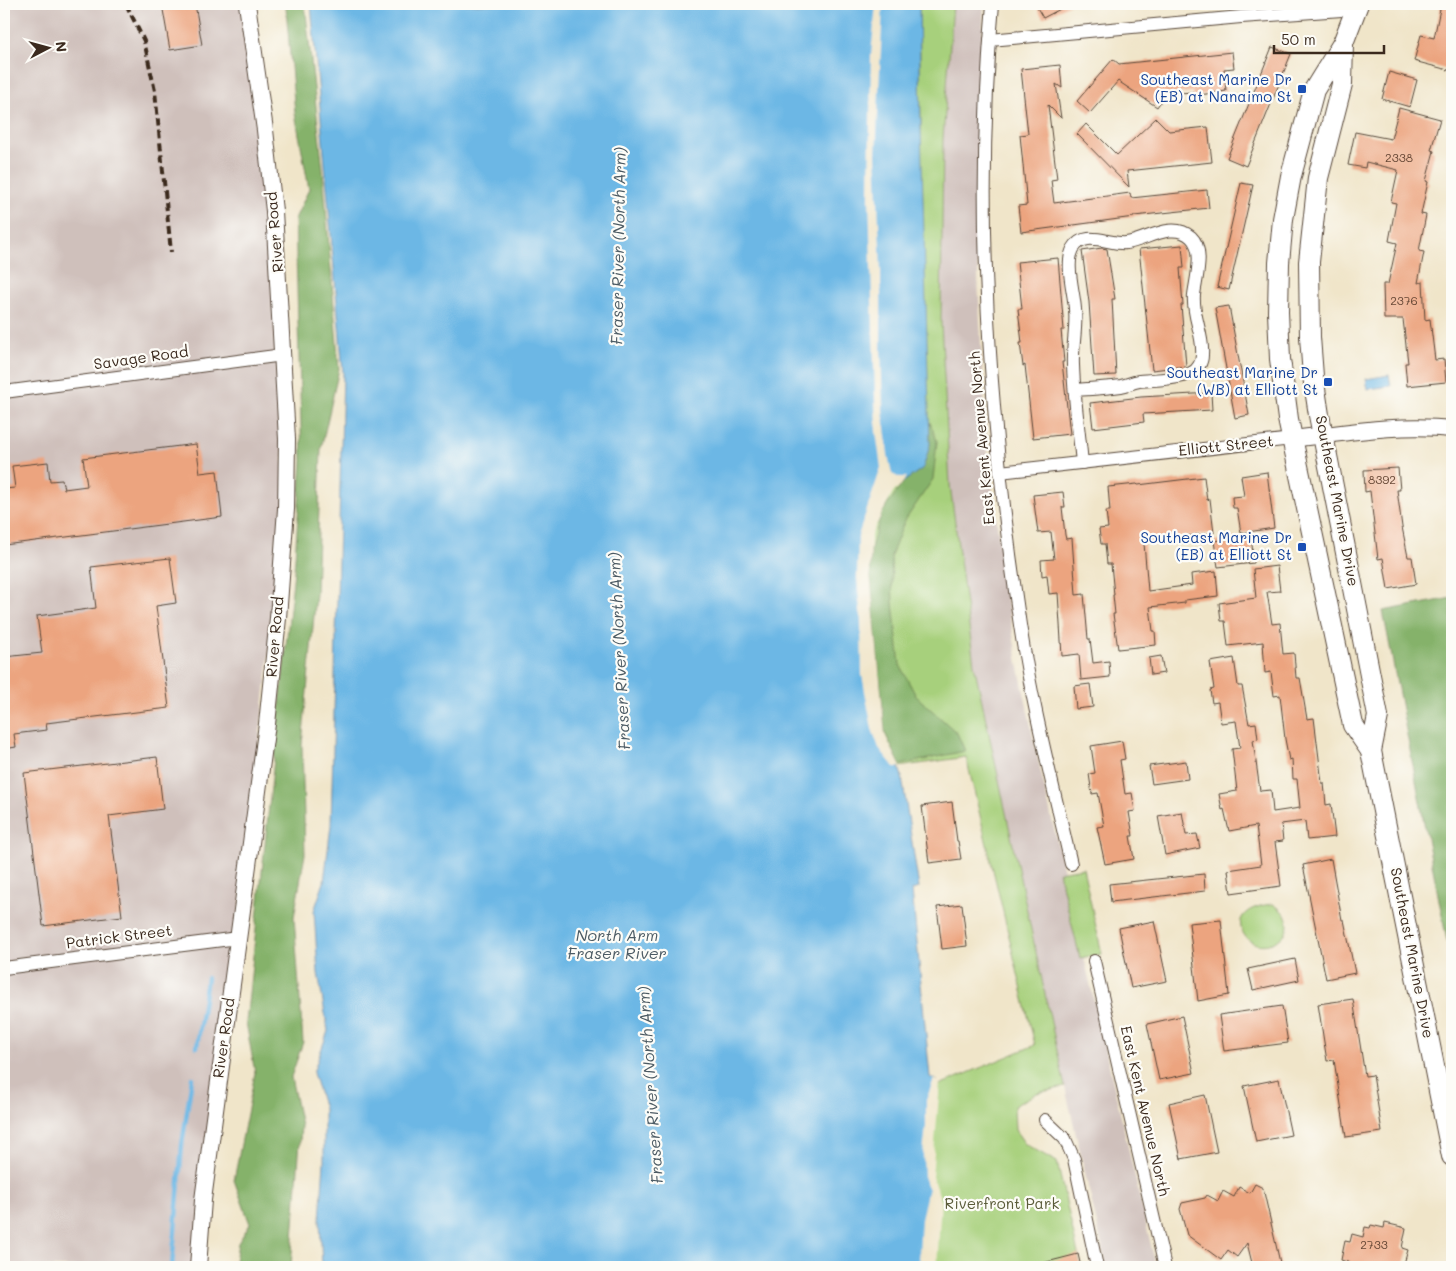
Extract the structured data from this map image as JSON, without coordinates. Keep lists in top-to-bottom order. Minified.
{"streets":{"main road":["Southeast Marine Drive"],"street":["River Road","Savage Road","East Kent Avenue North","Elliott Street","Patrick Street"]},"crossings":[["River Road","Savage Road"],["River Road","Patrick Street"],["East Kent Avenue North","Elliott Street"],["Elliott Street","Southeast Marine Drive"]],"water":["Fraser River (North Arm)","North Arm Fraser River"],"parks":["Riverfront Park"],"places":{"transit":["Southeast Marine Dr (EB) at Nanaimo St","Southeast Marine Dr (WB) at Elliott St","Southeast Marine Dr (EB) at Elliott St"]},"house_numbers":["2338","2376","8392","2733"],"scale_bar":"50 m","north":"right"}
